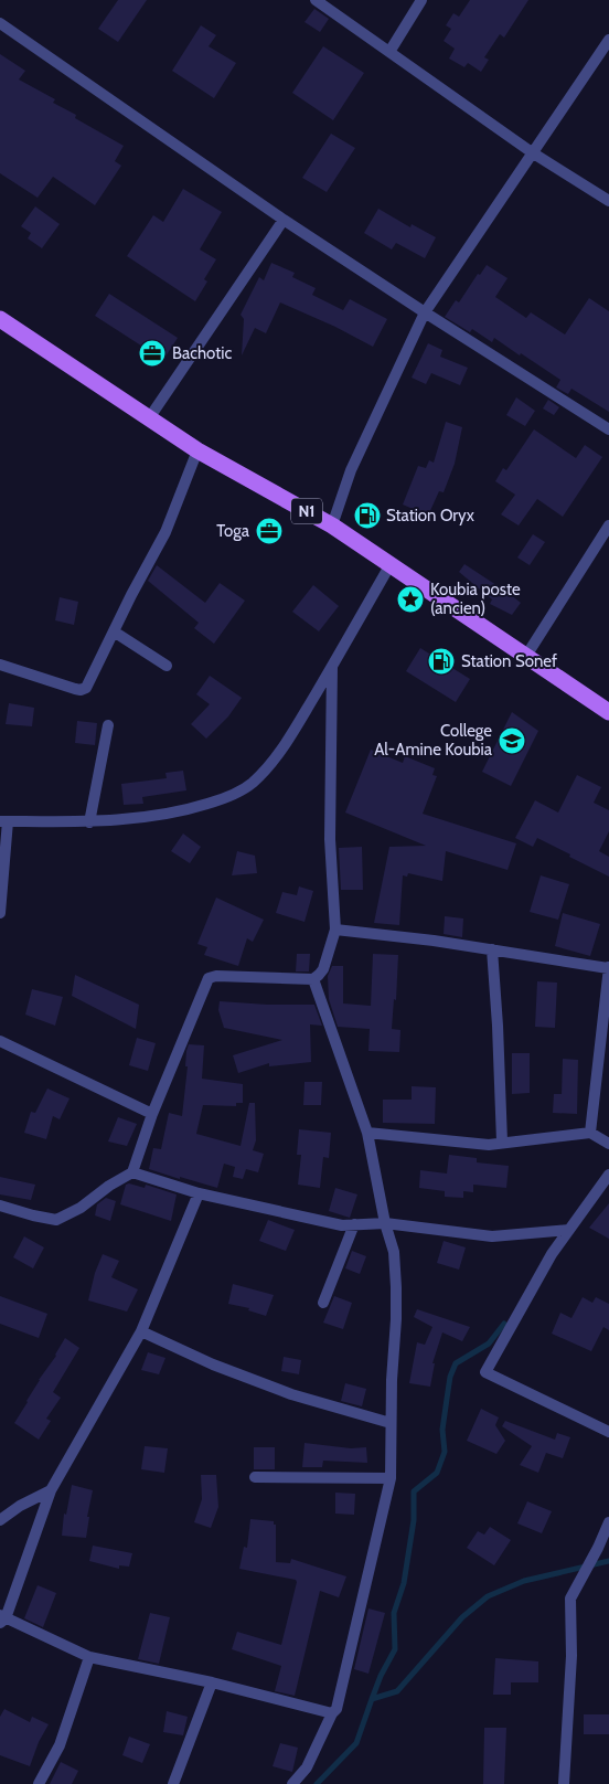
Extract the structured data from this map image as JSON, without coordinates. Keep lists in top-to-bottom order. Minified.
{"streets":{"main road":["N1"]},"places":{"office":["Bachotic","Toga"],"fuel station":["Station Oryx","Station Sonef"],"place":["Koubia poste (ancien)"],"school or university":["College Al-Amine Koubia"]}}
